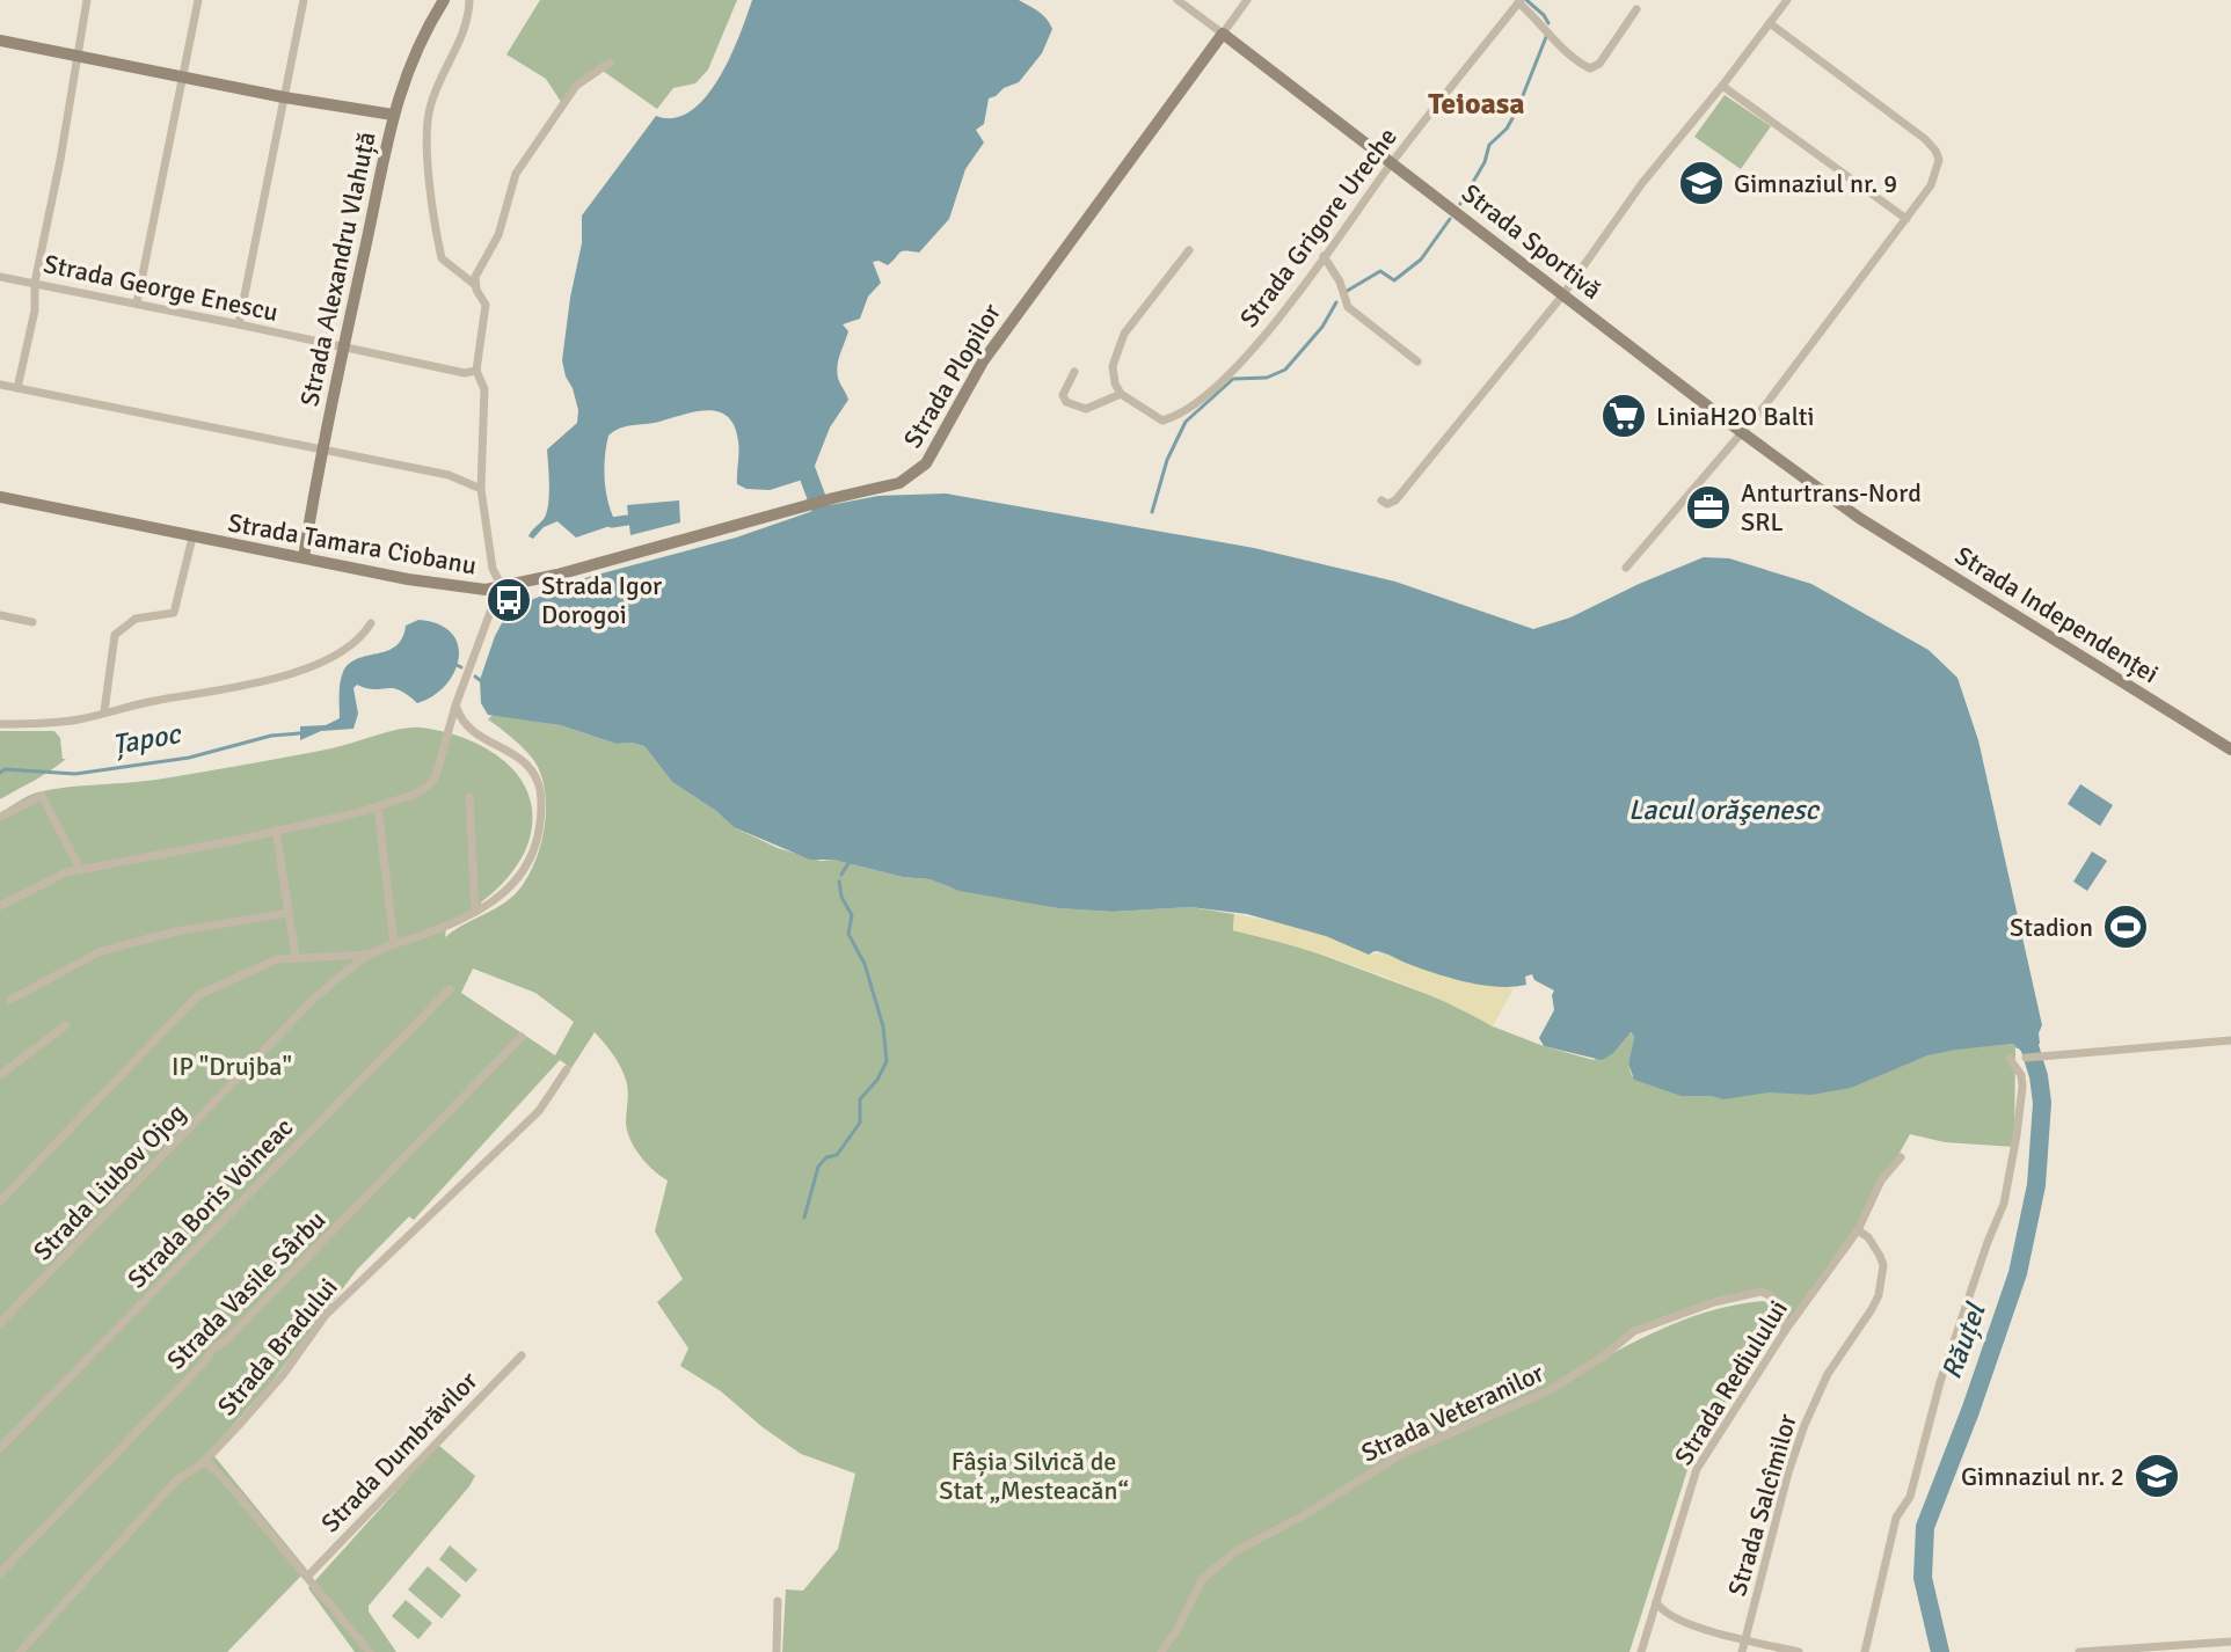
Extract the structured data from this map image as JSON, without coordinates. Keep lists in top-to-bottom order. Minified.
{"streets":{"street":["Strada Grigore Ureche","Strada Sportivă","Strada Аlexandru Vlahuță","Strada George Enescu","Strada Plopilor","Strada Tamara Ciobanu","Strada Independenței","Strada Liubov Ojog","Strada Boris Voineac","Strada Vasile Sârbu","Strada Bradului","Strada Rediulului","Strada Veteranilor","Strada Dumbrăvilor","Strada Salcîmilor"]},"crossings":[["Strada Grigore Ureche","Strada Sportivă"],["Strada Sportivă","Strada Plopilor"],["Strada Sportivă","Strada Independenței"],["Strada Аlexandru Vlahuță","Strada George Enescu"],["Strada Аlexandru Vlahuță","Strada Tamara Ciobanu"],["Strada Plopilor","Strada Tamara Ciobanu"],["Strada Rediulului","Strada Veteranilor"],["Strada Rediulului","Strada Salcîmilor"]],"districts":["Teioasa"],"water":["Țapoc","Lacul orăşenesc","Răuțel"],"parks":["IP \"Drujba\"","Fâșia Silvică de Stat „Mesteacăn“"],"places":{"school or university":["Gimnaziul nr. 9","Gimnaziul nr. 2"],"supermarket":["LiniaH2O Balti"],"office":["Anturtrans-Nord SRL"],"bus stop":["Strada Igor Dorogoi"],"sports":["Stadion"]}}
